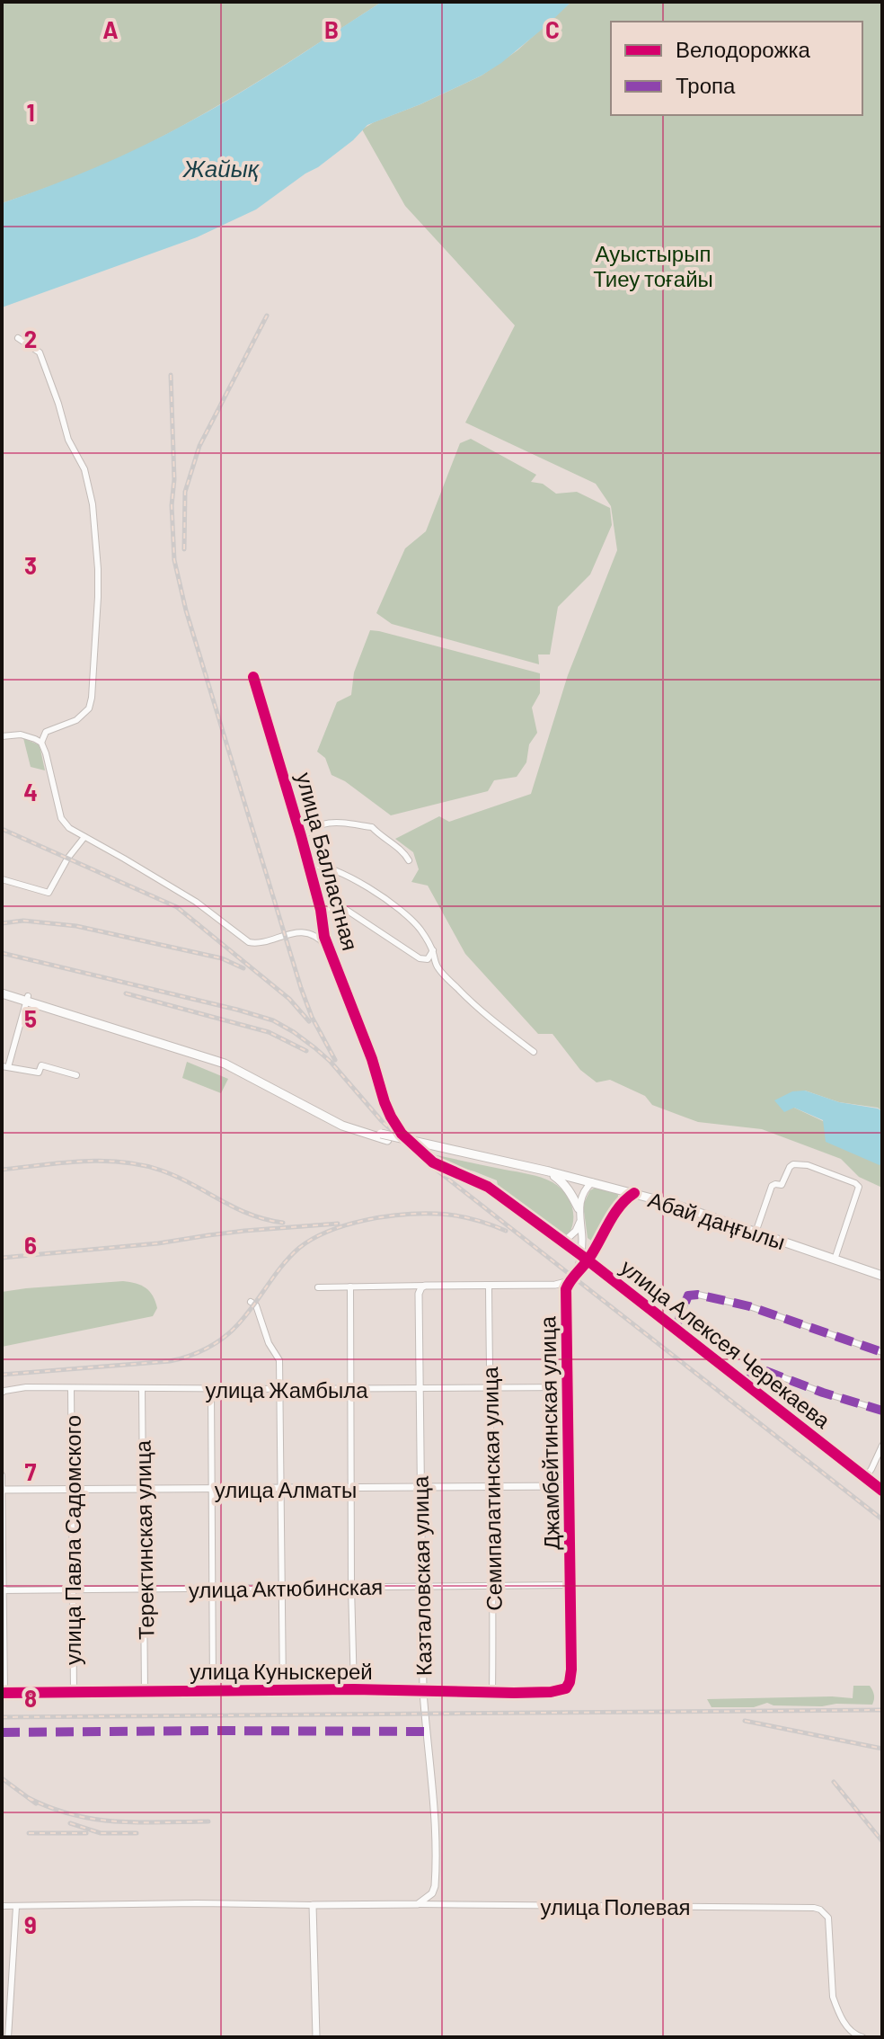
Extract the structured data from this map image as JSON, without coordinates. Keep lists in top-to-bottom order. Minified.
{"streets":{"main road":["Абай даңғылы"],"street":["улица Балластная","улица Алексея Черекаева","улица Жамбыла","Джамбейтинская улица","улица Алматы","Семипалатинская улица","улица Павла Садомского","Теректинская улица","Казталовская улица","улица Актюбинская","улица Куныскерей","улица Полевая"]},"crossings":[["улица Балластная","улица Алексея Черекаева"],["улица Жамбыла","Джамбейтинская улица"],["улица Жамбыла","Семипалатинская улица"],["улица Жамбыла","улица Павла Садомского"],["улица Жамбыла","Теректинская улица"],["улица Жамбыла","Казталовская улица"],["Джамбейтинская улица","улица Алматы"],["Джамбейтинская улица","улица Актюбинская"],["Джамбейтинская улица","улица Куныскерей"],["улица Алматы","Семипалатинская улица"],["улица Алматы","улица Павла Садомского"],["улица Алматы","Теректинская улица"],["улица Алматы","Казталовская улица"],["Семипалатинская улица","улица Актюбинская"],["Семипалатинская улица","улица Куныскерей"],["улица Павла Садомского","улица Актюбинская"],["улица Павла Садомского","улица Куныскерей"],["Теректинская улица","улица Актюбинская"],["Теректинская улица","улица Куныскерей"],["Казталовская улица","улица Актюбинская"],["Казталовская улица","улица Куныскерей"],["Казталовская улица","улица Полевая"]],"water":["Жайық"],"parks":["Ауыстырып Тиеу тоғайы"],"legend":["Велодорожка","Тропа"],"grid":{"columns":["A","B","C"],"rows":["1","2","3","4","5","6","7","8","9"]}}
